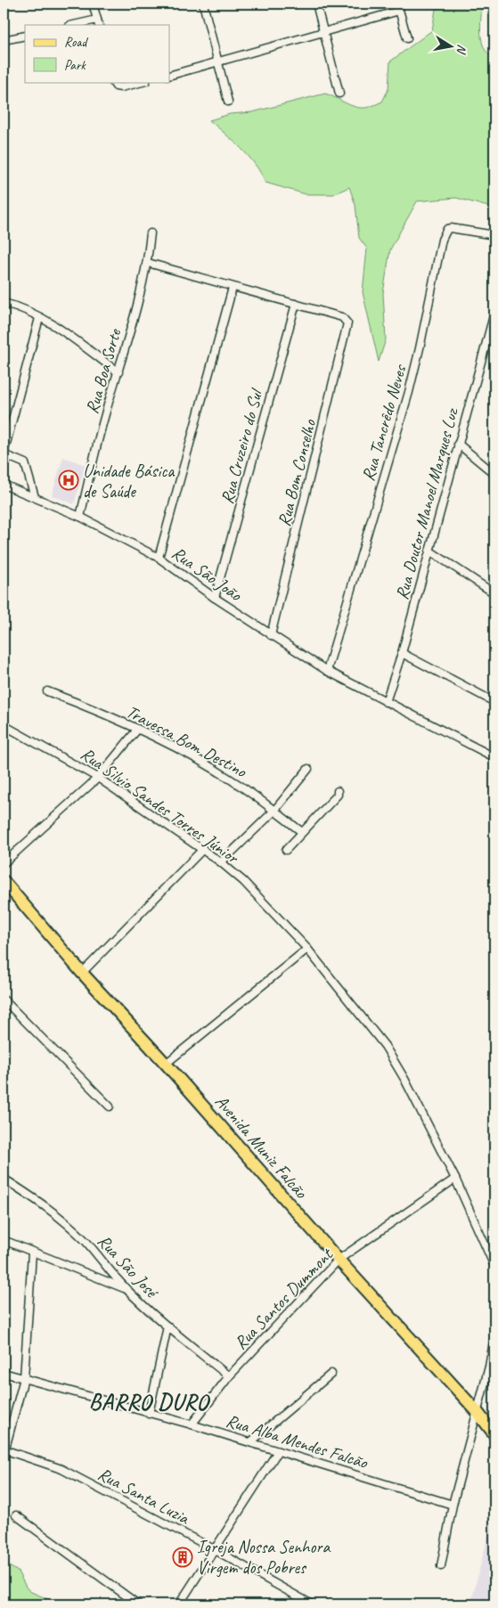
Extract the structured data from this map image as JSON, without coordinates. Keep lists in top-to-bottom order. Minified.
{"streets":{"main road":["Avenida Muniz Falcão"],"street":["Rua Boa Sorte","Rua Tancrêdo Neves","Rua Cruzeiro do Sul","Rua Bom Conselho","Rua Doutor Manoel Marques Luz","Rua São João","Travessa Bom Destino","Rua Silvio Sandes Torres Júnior","Rua São José","Rua Santos Dummont","Rua Alba Mendes Falcão","Rua Santa Luzia"]},"crossings":[["Rua Boa Sorte","Rua São João"],["Rua Tancrêdo Neves","Rua São João"],["Rua Cruzeiro do Sul","Rua Bom Conselho"],["Rua Cruzeiro do Sul","Rua São João"],["Rua Bom Conselho","Rua São João"],["Rua Doutor Manoel Marques Luz","Rua São João"],["Rua Silvio Sandes Torres Júnior","Rua Santos Dummont"],["Avenida Muniz Falcão","Rua Santos Dummont"],["Rua São José","Rua Santos Dummont"],["Rua Santos Dummont","Rua Alba Mendes Falcão"]],"districts":["BARRO DURO"],"places":{"hospital":["Unidade Básica de Saúde"],"building":["Igreja Nossa Senhora Virgem dos Pobres"]},"legend":["Road","Park"],"north":"right"}
